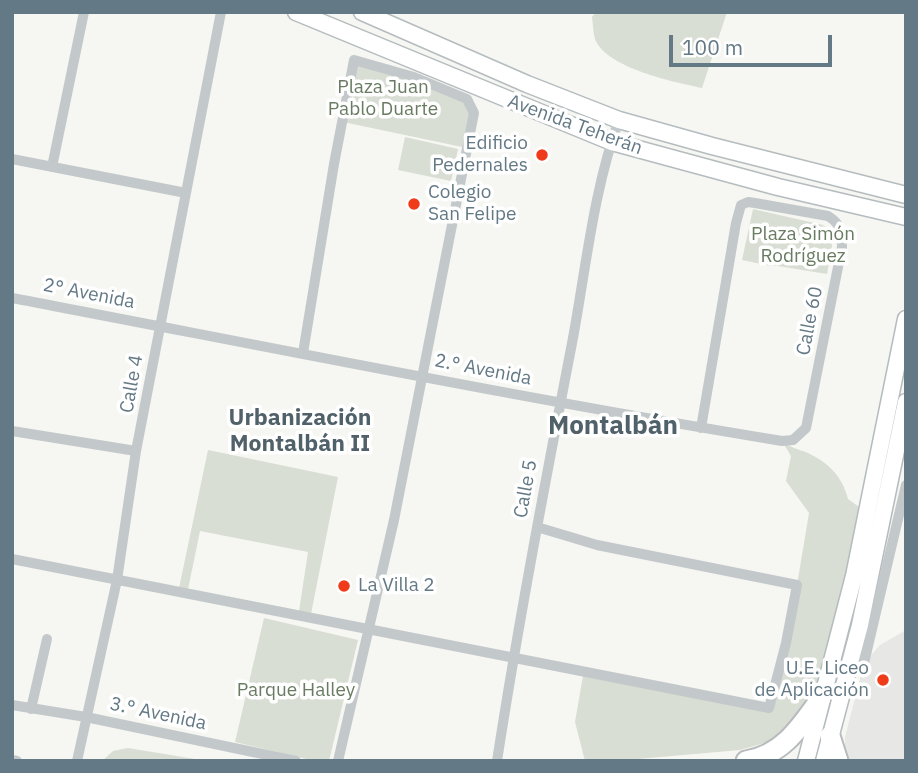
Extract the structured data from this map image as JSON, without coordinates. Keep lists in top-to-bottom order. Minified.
{"streets":{"main road":["Avenida Teherán"],"street":["2° Avenida","Calle 60","2.° Avenida","Calle 4","Calle 5","3.° Avenida"]},"crossings":[["Avenida Teherán","Calle 5"],["2° Avenida","2.° Avenida"],["2° Avenida","Calle 4"],["Calle 60","2.° Avenida"],["2.° Avenida","Calle 4"],["2.° Avenida","Calle 5"],["Calle 4","3.° Avenida"]],"districts":["Urbanización Montalbán II","Montalbán"],"parks":["Plaza Juan Pablo Duarte","Plaza Simón Rodríguez","Parque Halley"],"places":["Edificio Pedernales","Colegio San Felipe","La Villa 2","U.E. Liceo de Aplicación"],"scale_bar":"100 m"}
